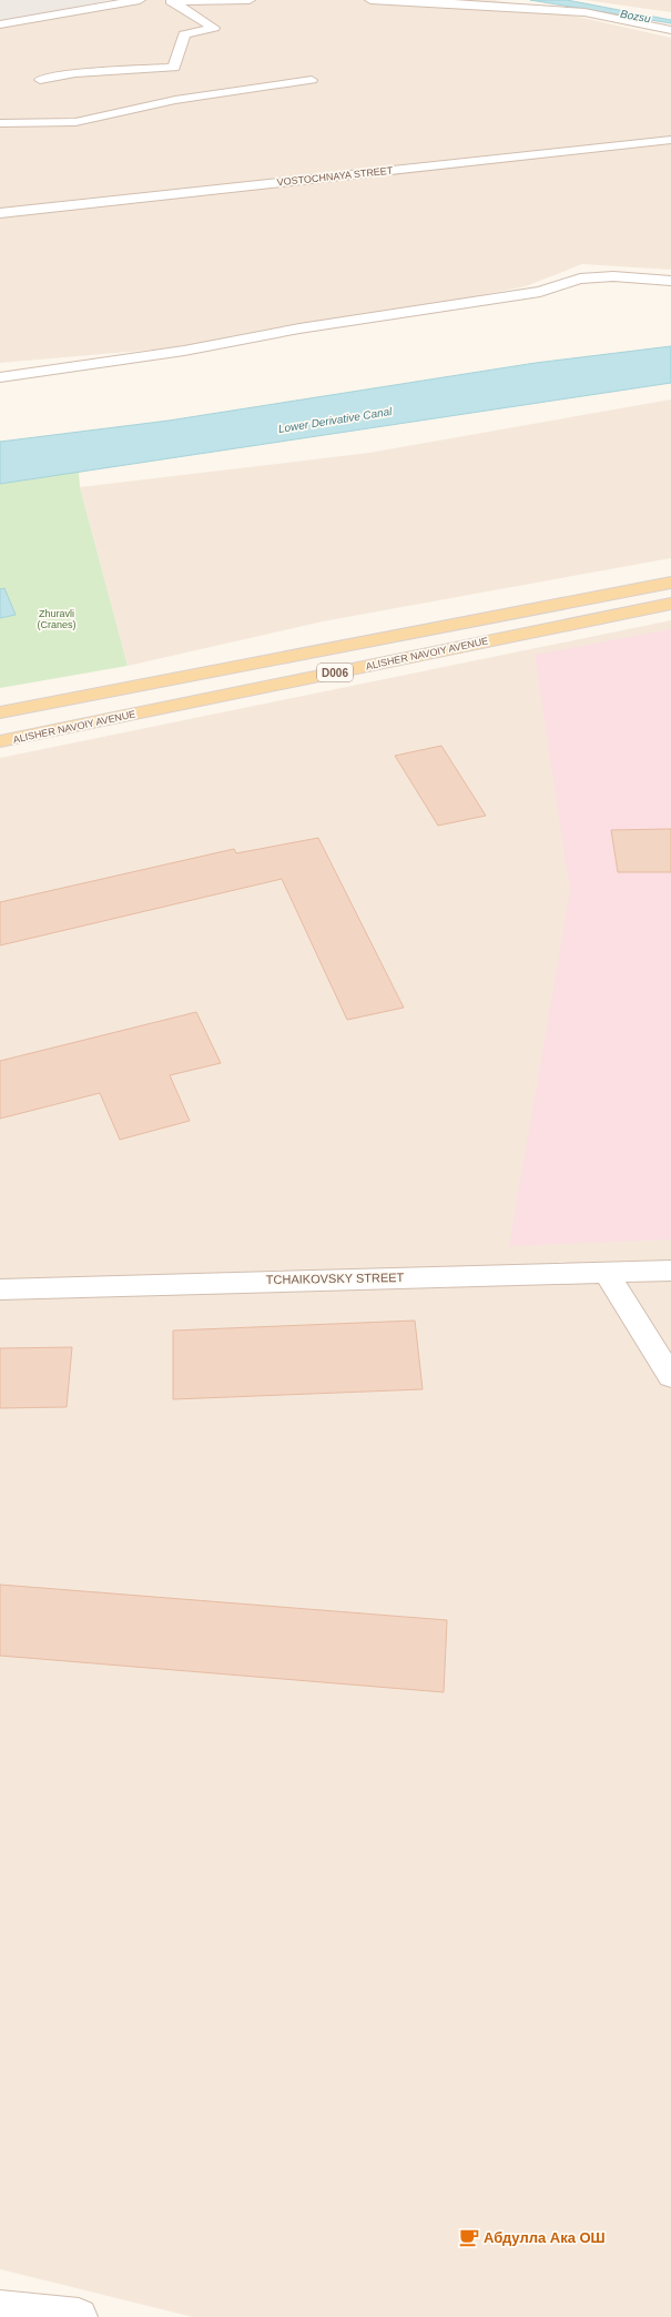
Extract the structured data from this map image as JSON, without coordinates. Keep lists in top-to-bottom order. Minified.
{"streets":{"main road":["ALISHER NAVOIY AVENUE","D006"],"street":["VOSTOCHNAYA STREET","TCHAIKOVSKY STREET"]},"water":["Bozsu","Lower Derivative Canal"],"parks":["Zhuravli (Cranes)"],"places":{"cafe":["Абдулла Ака ОШ"]}}
